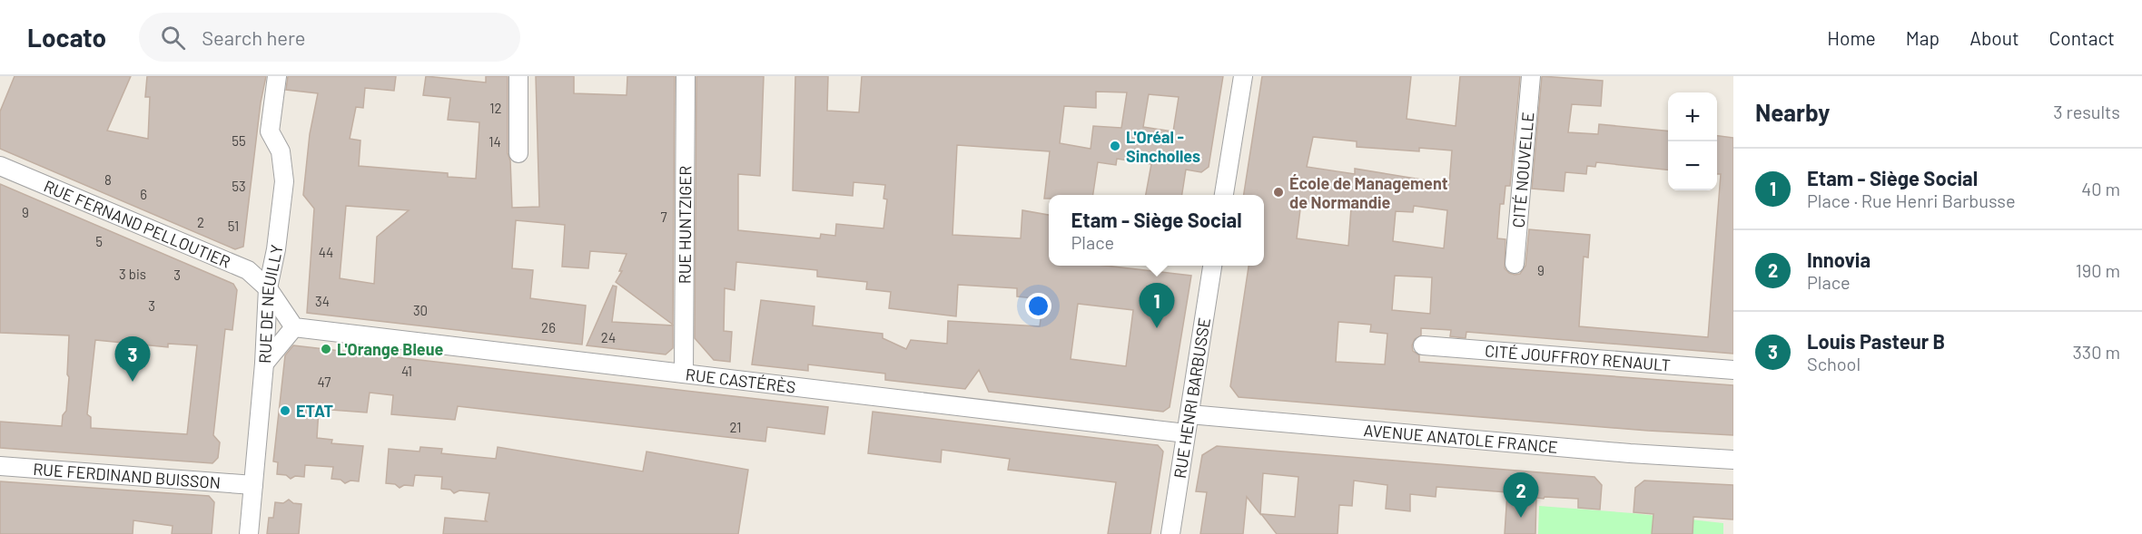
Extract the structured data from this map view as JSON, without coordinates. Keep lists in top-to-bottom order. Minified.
{"streets":{"street":["CITÉ NOUVELLE","RUE FERNAND PELLOUTIER","RUE HUNTZIGER","RUE DE NEUILLY","CITÉ JOUFFROY RENAULT","RUE CASTÉRÈS","RUE HENRI BARBUSSE","AVENUE ANATOLE FRANCE","RUE FERDINAND BUISSON"]},"crossings":[["RUE FERNAND PELLOUTIER","RUE DE NEUILLY"],["RUE HUNTZIGER","RUE CASTÉRÈS"],["RUE DE NEUILLY","RUE FERDINAND BUISSON"],["RUE CASTÉRÈS","RUE HENRI BARBUSSE"],["RUE HENRI BARBUSSE","AVENUE ANATOLE FRANCE"]],"places":["L'Oréal - Sincholles","École de Management de Normandie","L'Orange Bleue","ETAT"],"house_numbers":["12","55","14","8","53","6","9","7","2","51","5","44","9","3 bis","3","34","3","30","26","24","41","47","21"],"page":{"header":"Locato","search":"Search here","nav":["Home","Map","About","Contact"],"heading":["Nearby","3 results"],"map_buttons":["+","−"],"list":[{"mark":"1","name":"Etam - Siège Social","note":"Place · Rue Henri Barbusse","value":"40 m"},{"mark":"2","name":"Innovia","note":"Place","value":"190 m"},{"mark":"3","name":"Louis Pasteur B","note":"School","value":"330 m"}],"popup":["Etam - Siège Social","Place"],"pins":["1","3","2"]}}
